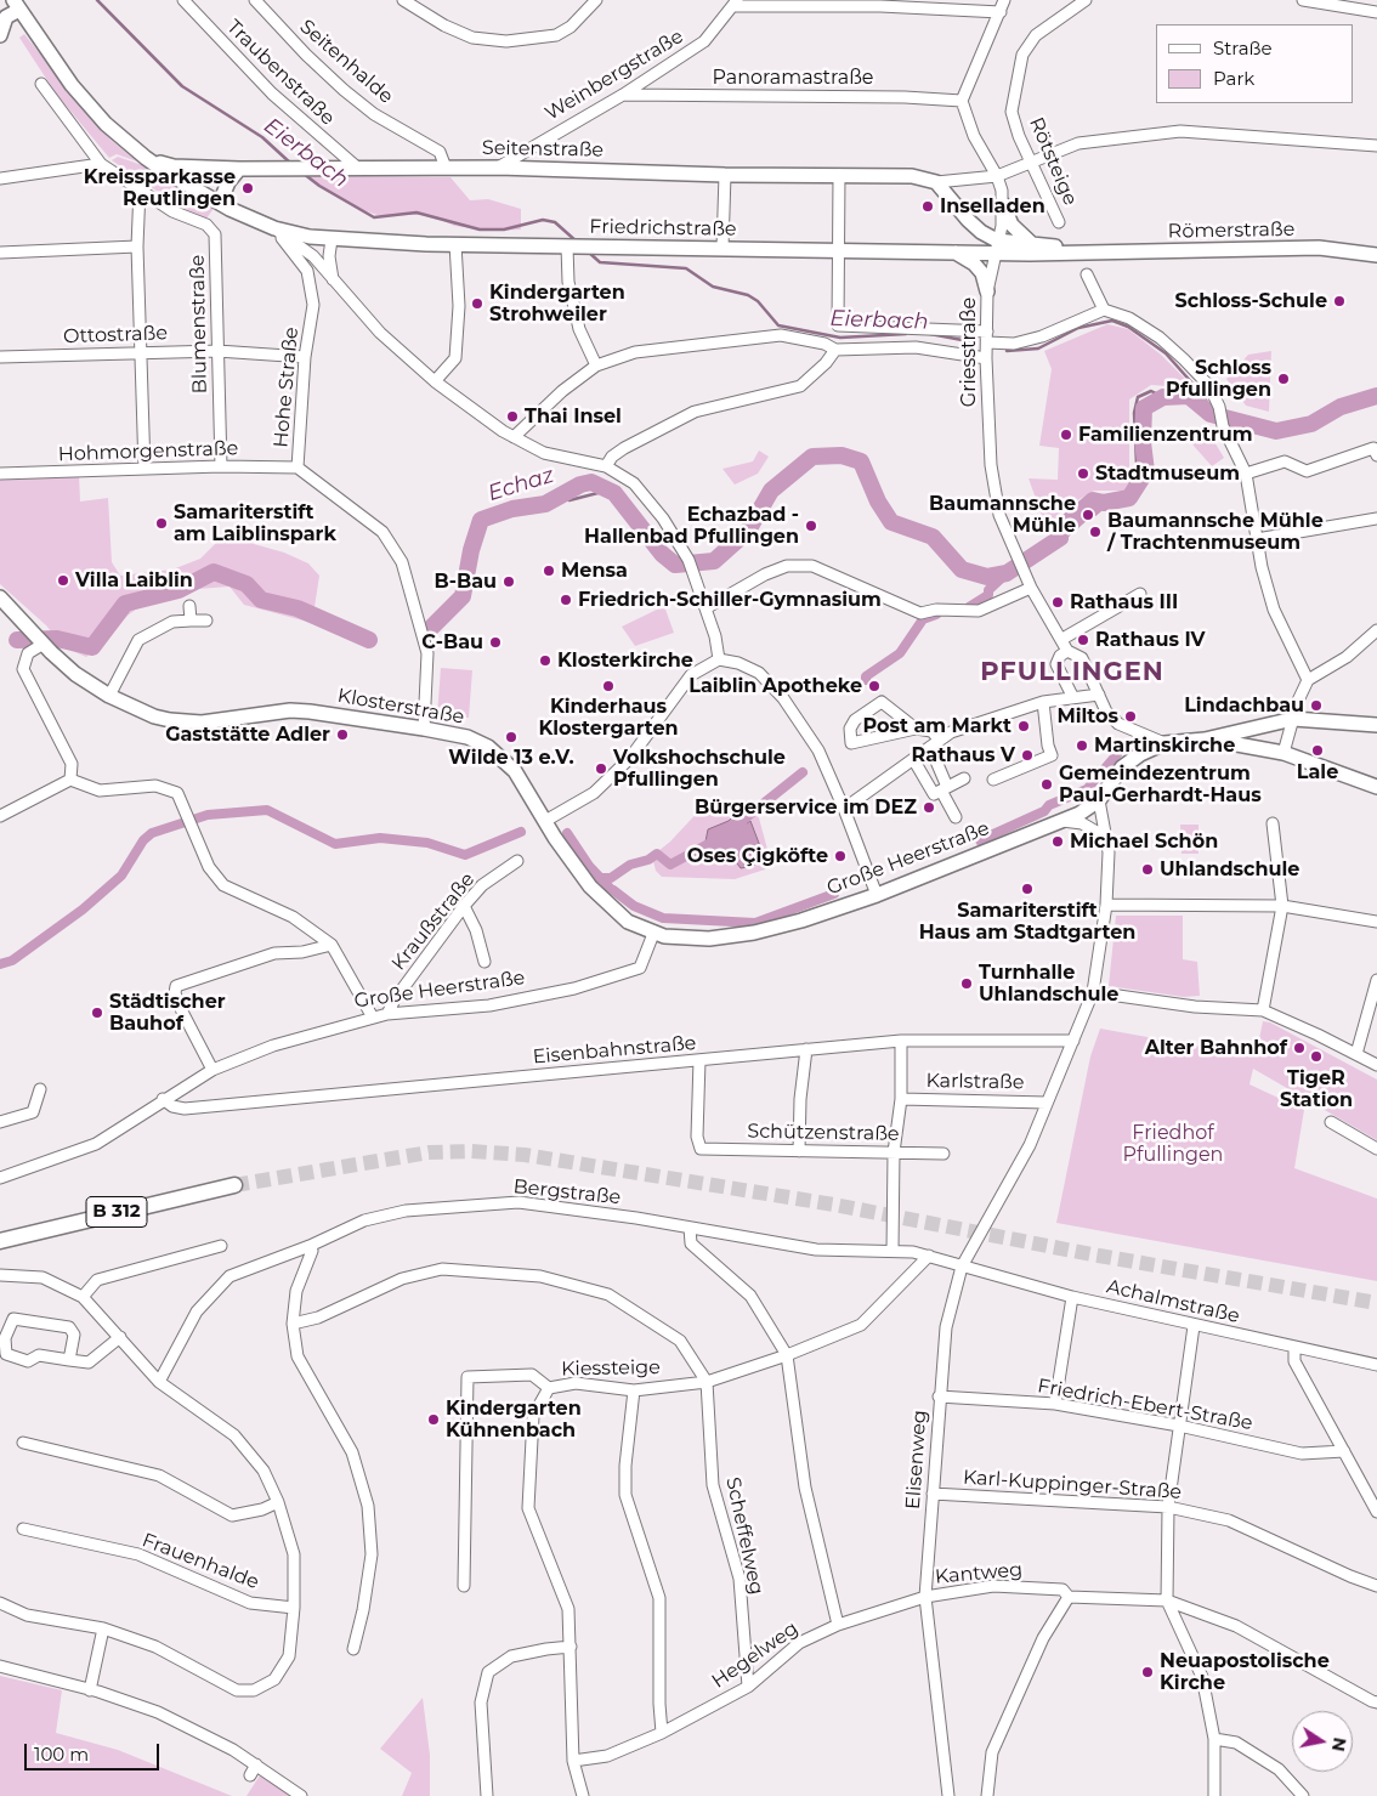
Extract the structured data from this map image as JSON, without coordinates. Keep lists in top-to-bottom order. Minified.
{"streets":{"main road":["Seitenstraße","Friedrichstraße","Römerstraße","Klosterstraße","Große Heerstraße","B 312"],"street":["Seitenhalde","Traubenstraße","Weinbergstraße","Panoramastraße","Rötsteige","Blumenstraße","Ottostraße","Griesstraße","Hohe Straße","Hohmorgenstraße","Kraußstraße","Eisenbahnstraße","Karlstraße","Schützenstraße","Bergstraße","Achalmstraße","Kiessteige","Friedrich-Ebert-Straße","Elisenweg","Karl-Kuppinger-Straße","Scheffelweg","Frauenhalde","Kantweg","Hegelweg"]},"crossings":[["Seitenhalde","Seitenstraße"],["Traubenstraße","Seitenstraße"],["Weinbergstraße","Panoramastraße"],["Weinbergstraße","Seitenstraße"],["Panoramastraße","Griesstraße"],["Seitenstraße","Rötsteige"],["Seitenstraße","Friedrichstraße"],["Seitenstraße","Griesstraße"],["Friedrichstraße","Römerstraße"],["Friedrichstraße","Griesstraße"],["Friedrichstraße","Hohe Straße"],["Römerstraße","Griesstraße"],["Blumenstraße","Ottostraße"],["Blumenstraße","Hohmorgenstraße"],["Ottostraße","Hohe Straße"],["Hohe Straße","Hohmorgenstraße"],["Hohe Straße","Klosterstraße"],["Klosterstraße","Große Heerstraße"],["Große Heerstraße","Kraußstraße"],["Große Heerstraße","Eisenbahnstraße"],["Große Heerstraße","Elisenweg"],["Eisenbahnstraße","Schützenstraße"],["Eisenbahnstraße","Elisenweg"],["Karlstraße","Elisenweg"],["Bergstraße","Achalmstraße"],["Bergstraße","Kiessteige"],["Bergstraße","Elisenweg"],["Achalmstraße","Elisenweg"],["Kiessteige","Scheffelweg"],["Friedrich-Ebert-Straße","Elisenweg"],["Elisenweg","Karl-Kuppinger-Straße"],["Elisenweg","Kantweg"],["Elisenweg","Hegelweg"],["Scheffelweg","Hegelweg"],["Kantweg","Hegelweg"]],"districts":["PFULLINGEN"],"water":["Eierbach","Echaz"],"parks":["Friedhof Pfullingen"],"places":["Kreissparkasse Reutlingen","Inselladen","Schloss-Schule","Kindergarten Strohweiler","Schloss Pfullingen","Thai Insel","Familienzentrum","Stadtmuseum","Baumannsche Mühle","Samariterstift am Laiblinspark","Echazbad - Hallenbad Pfullingen","Baumannsche Mühle / Trachtenmuseum","Mensa","Villa Laiblin","B-Bau","Friedrich-Schiller-Gymnasium","Rathaus III","Rathaus IV","C-Bau","Klosterkirche","Kinderhaus Klostergarten","Laiblin Apotheke","Lindachbau","Miltos","Post am Markt","Gaststätte Adler","Wilde 13 e.V.","Martinskirche","Lale","Rathaus V","Volkshochschule Pfullingen","Gemeindezentrum Paul-Gerhardt-Haus","Bürgerservice im DEZ","Michael Schön","Oses Çigköfte","Uhlandschule","Samariterstift Haus am Stadtgarten","Turnhalle Uhlandschule","Städtischer Bauhof","Alter Bahnhof","TigeR Station","Kindergarten Kühnenbach","Neuapostolische Kirche"],"legend":["Straße","Park"],"scale_bar":"100 m","north":"right"}
